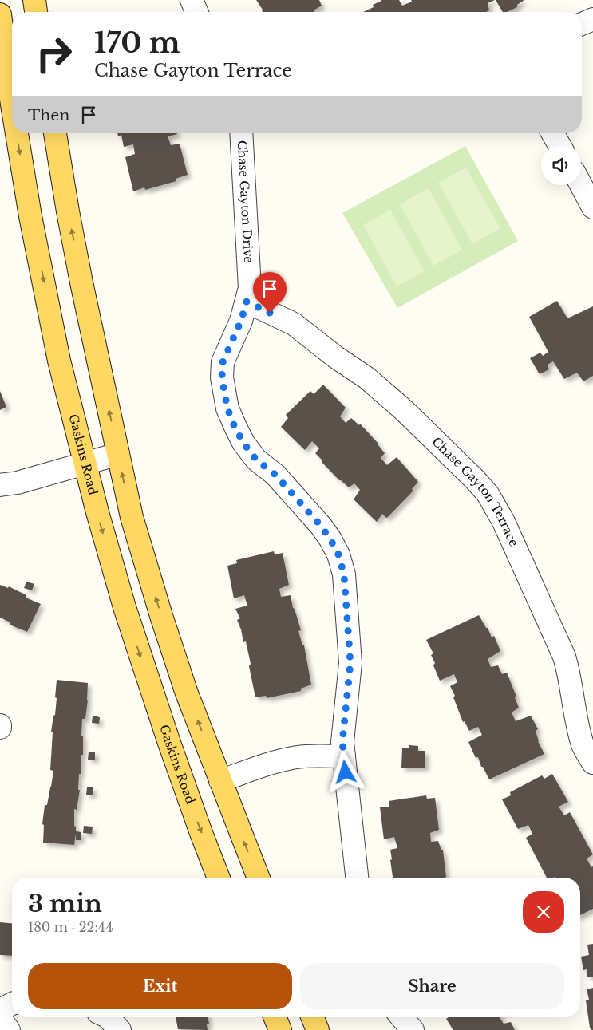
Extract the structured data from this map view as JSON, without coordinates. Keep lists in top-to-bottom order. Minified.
{"streets":{"main road":["Gaskins Road"],"street":["Chase Gayton Drive","Chase Gayton Terrace"]},"crossings":[["Chase Gayton Drive","Chase Gayton Terrace"]],"page":{"turn":["170 m","Chase Gayton Terrace"],"then":"Then","heading":["3 min","180 m · 22:44"],"buttons":["Exit","Share"]}}
